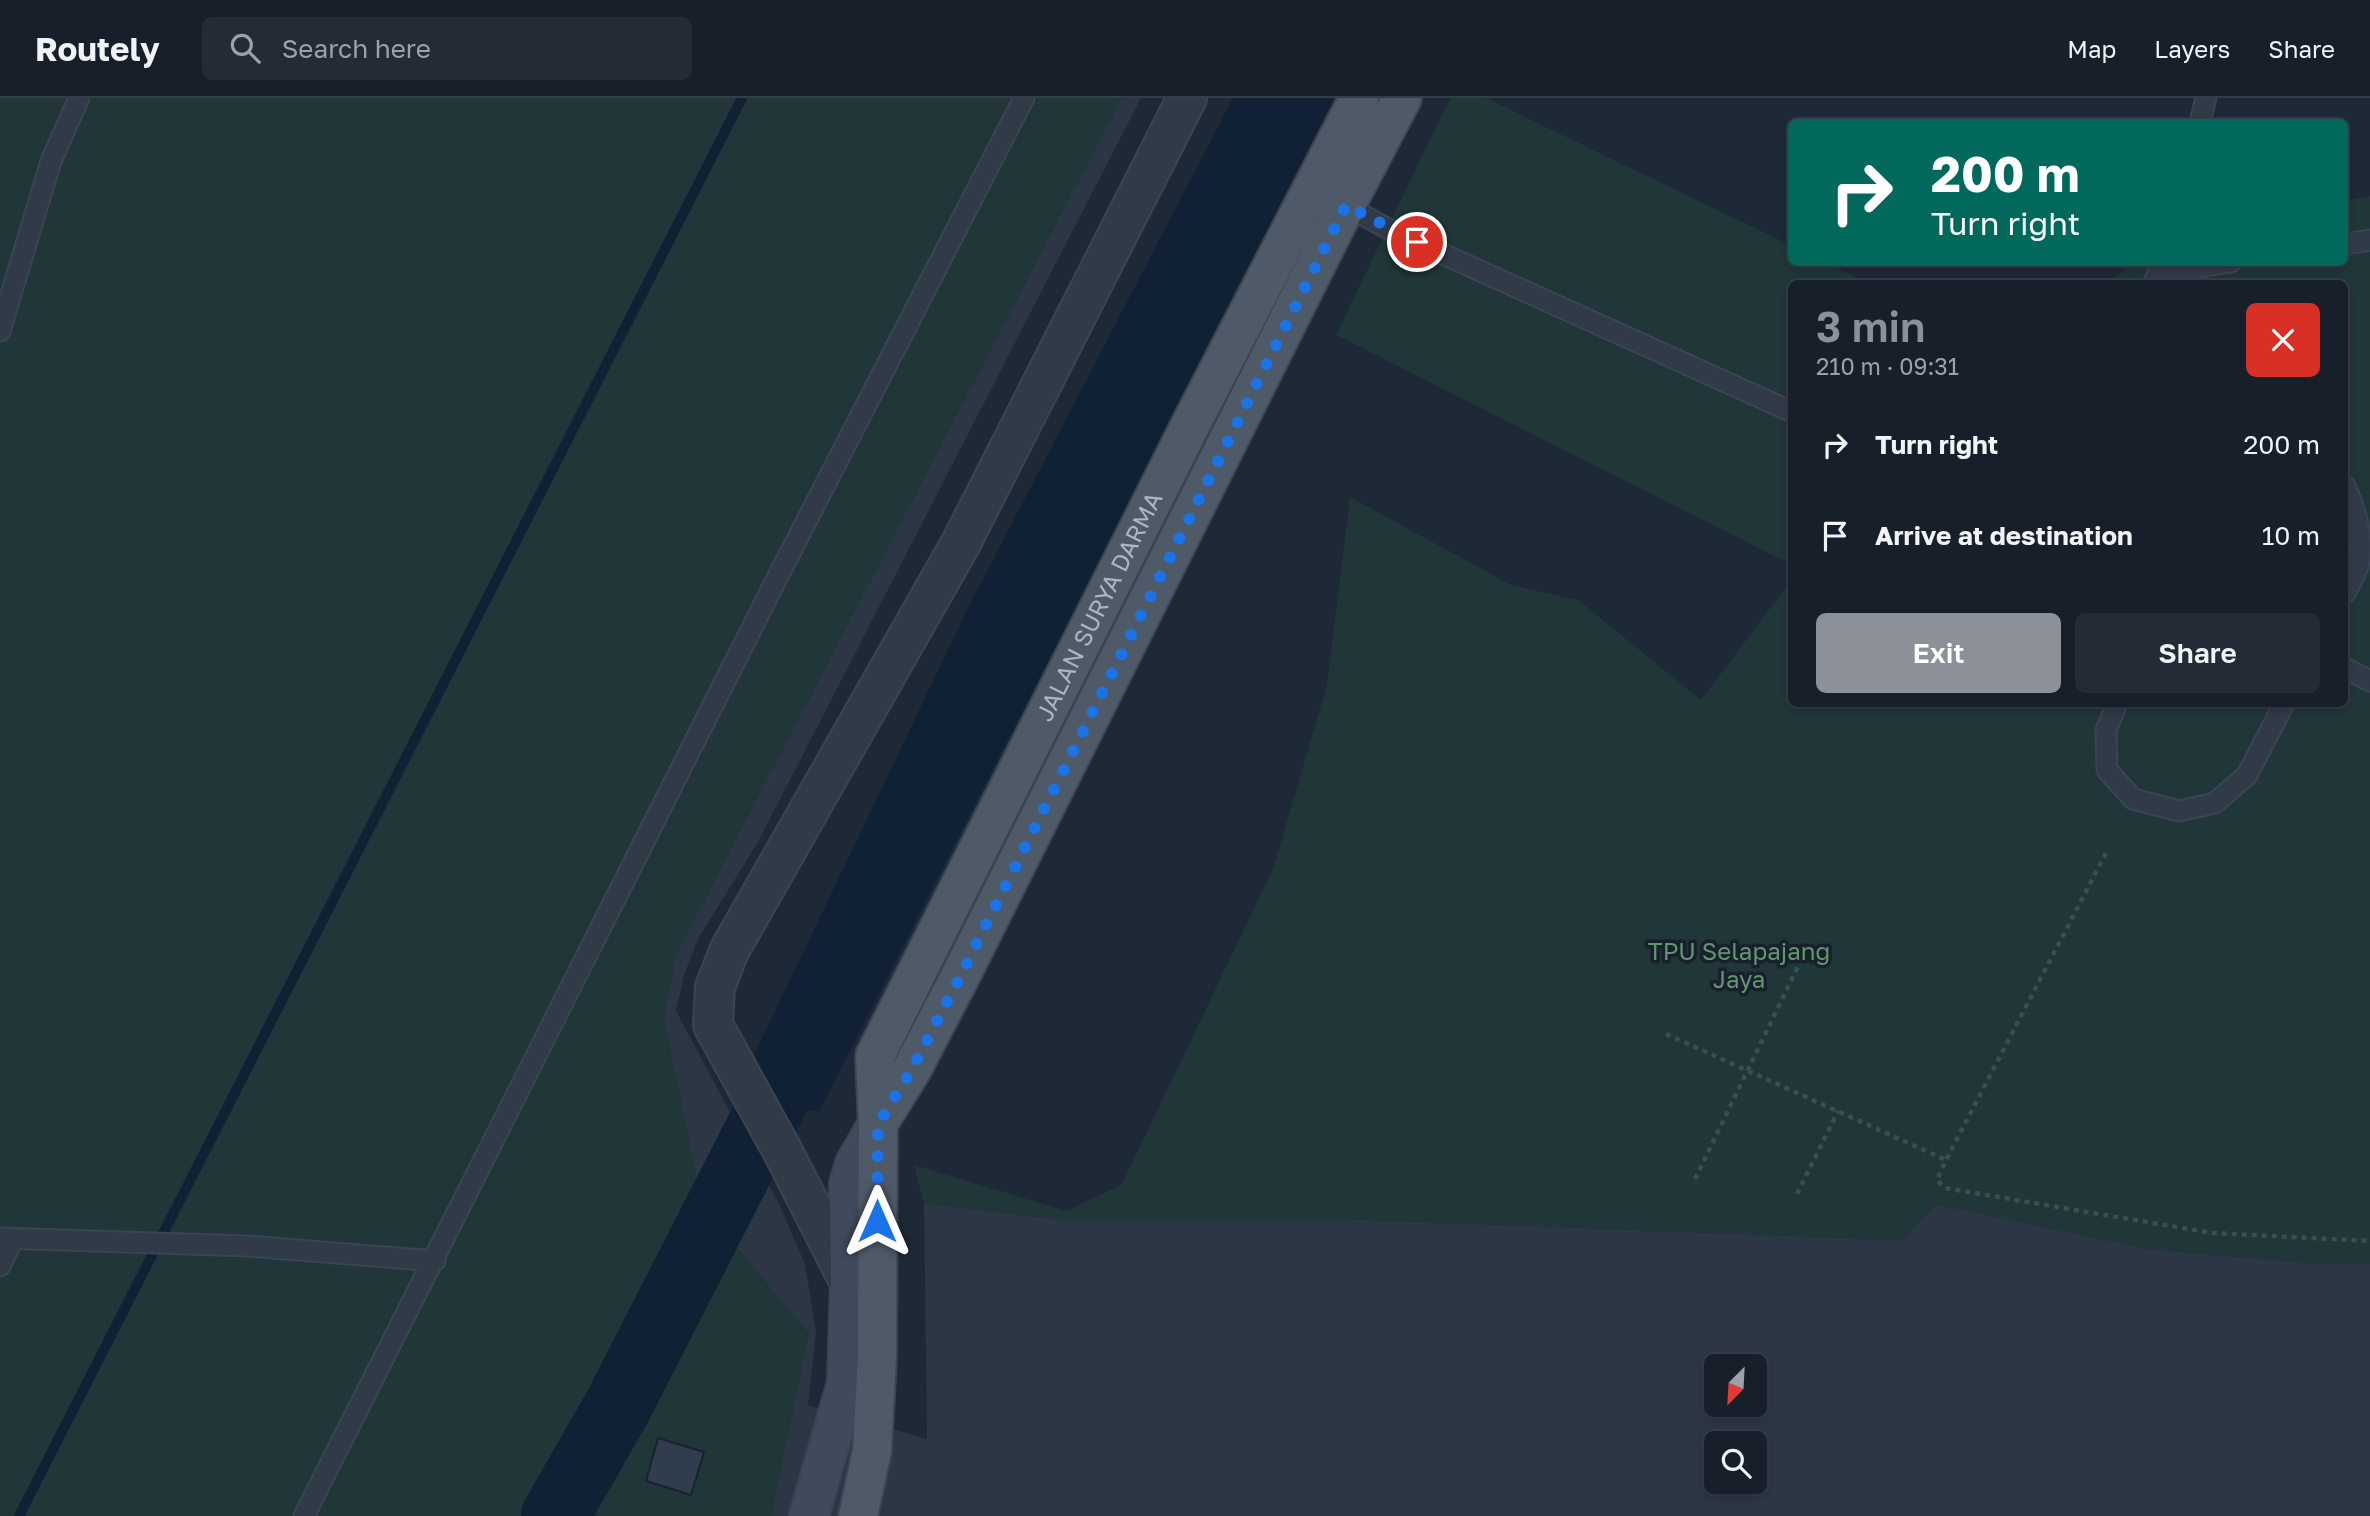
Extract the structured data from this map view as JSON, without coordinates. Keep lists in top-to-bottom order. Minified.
{"streets":{"main road":["JALAN SURYA DARMA"]},"parks":["TPU Selapajang Jaya"],"north":"bottom left","page":{"header":"Routely","search":"Search here","nav":["Map","Layers","Share"],"turn":["200 m","Turn right"],"heading":["3 min","210 m · 09:31"],"list":[{"name":"Turn right","value":"200 m"},{"name":"Arrive at destination","value":"10 m"}],"buttons":["Exit","Share"]}}
